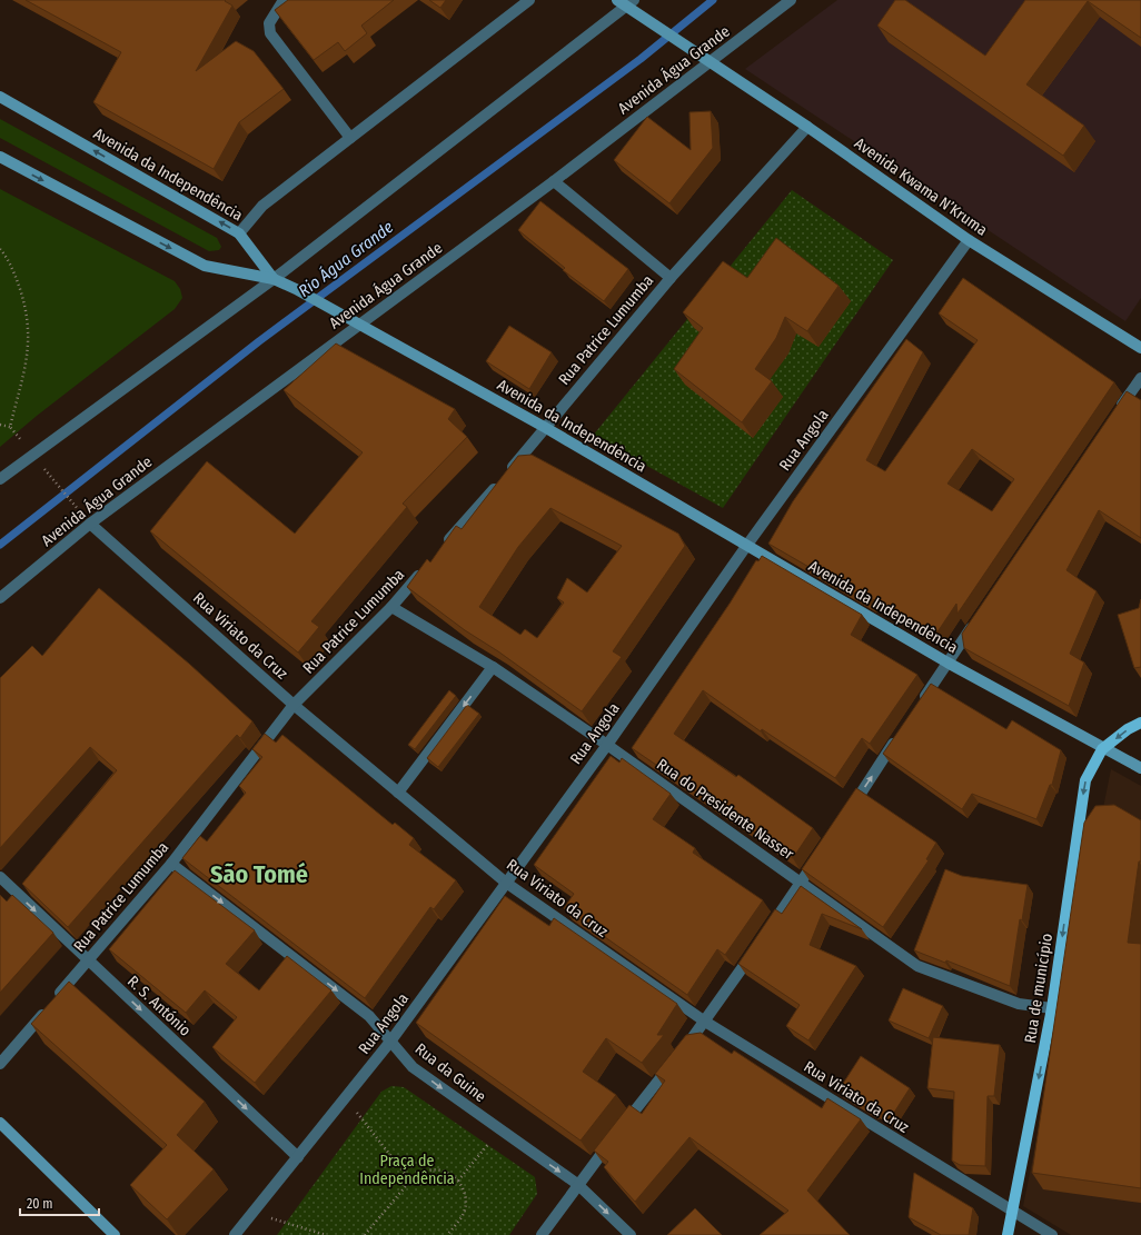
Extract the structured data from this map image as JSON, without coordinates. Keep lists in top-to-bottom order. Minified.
{"streets":{"main road":["Rua de município"],"street":["Avenida Água Grande","Avenida da Independência","Avenida Kwama N’Kruma","Rua Patrice Lumumba","Rua Angola","Rua Viriato da Cruz","Rua do Presidente Nasser","R. S. António","Rua da Guine"]},"crossings":[["Avenida Água Grande","Avenida da Independência"],["Avenida Água Grande","Avenida Kwama N’Kruma"],["Avenida Água Grande","Rua Viriato da Cruz"],["Avenida da Independência","Rua Patrice Lumumba"],["Avenida da Independência","Rua Angola"],["Avenida da Independência","Rua de município"],["Avenida Kwama N’Kruma","Rua Patrice Lumumba"],["Avenida Kwama N’Kruma","Rua Angola"],["Rua Patrice Lumumba","Rua Viriato da Cruz"],["Rua Patrice Lumumba","Rua do Presidente Nasser"],["Rua Patrice Lumumba","R. S. António"],["Rua Patrice Lumumba","Rua da Guine"],["Rua Angola","Rua Viriato da Cruz"],["Rua Angola","Rua do Presidente Nasser"],["Rua Angola","R. S. António"],["Rua Angola","Rua da Guine"],["Rua Viriato da Cruz","Rua de município"],["Rua do Presidente Nasser","Rua de município"]],"one_way":["Rua de município","R. S. António","Rua da Guine"],"districts":["São Tomé"],"water":["Rio Água Grande"],"parks":["Praça de Independência"],"scale_bar":"20 m"}
